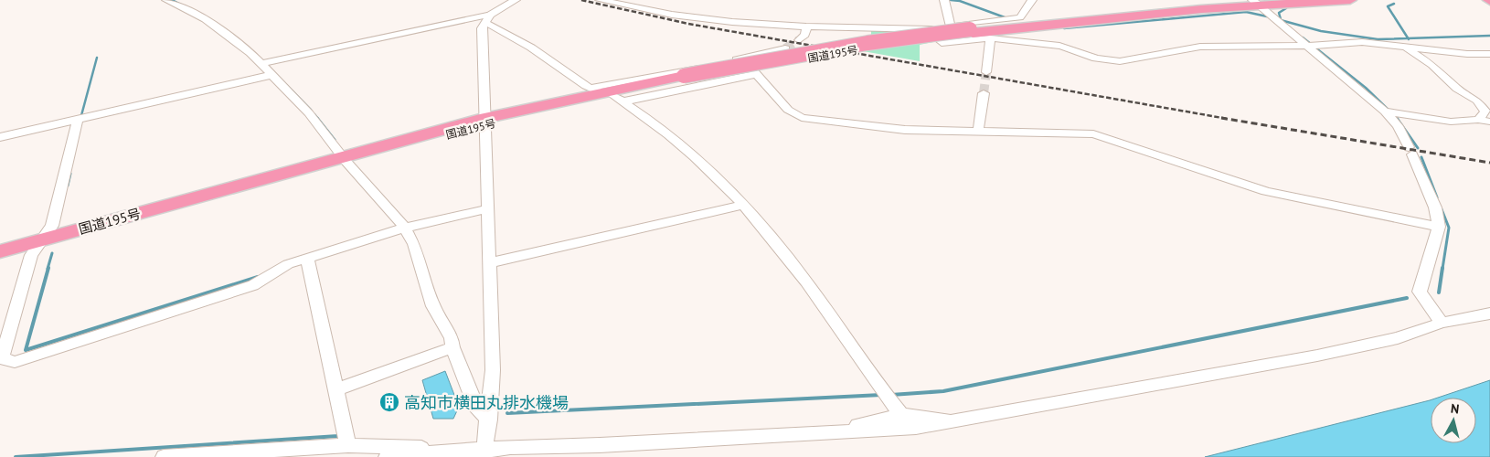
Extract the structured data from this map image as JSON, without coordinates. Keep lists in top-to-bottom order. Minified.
{"streets":{"highway":["国道195号"]},"places":{"building":["高知市横田丸排水機場"]},"north":"top"}
